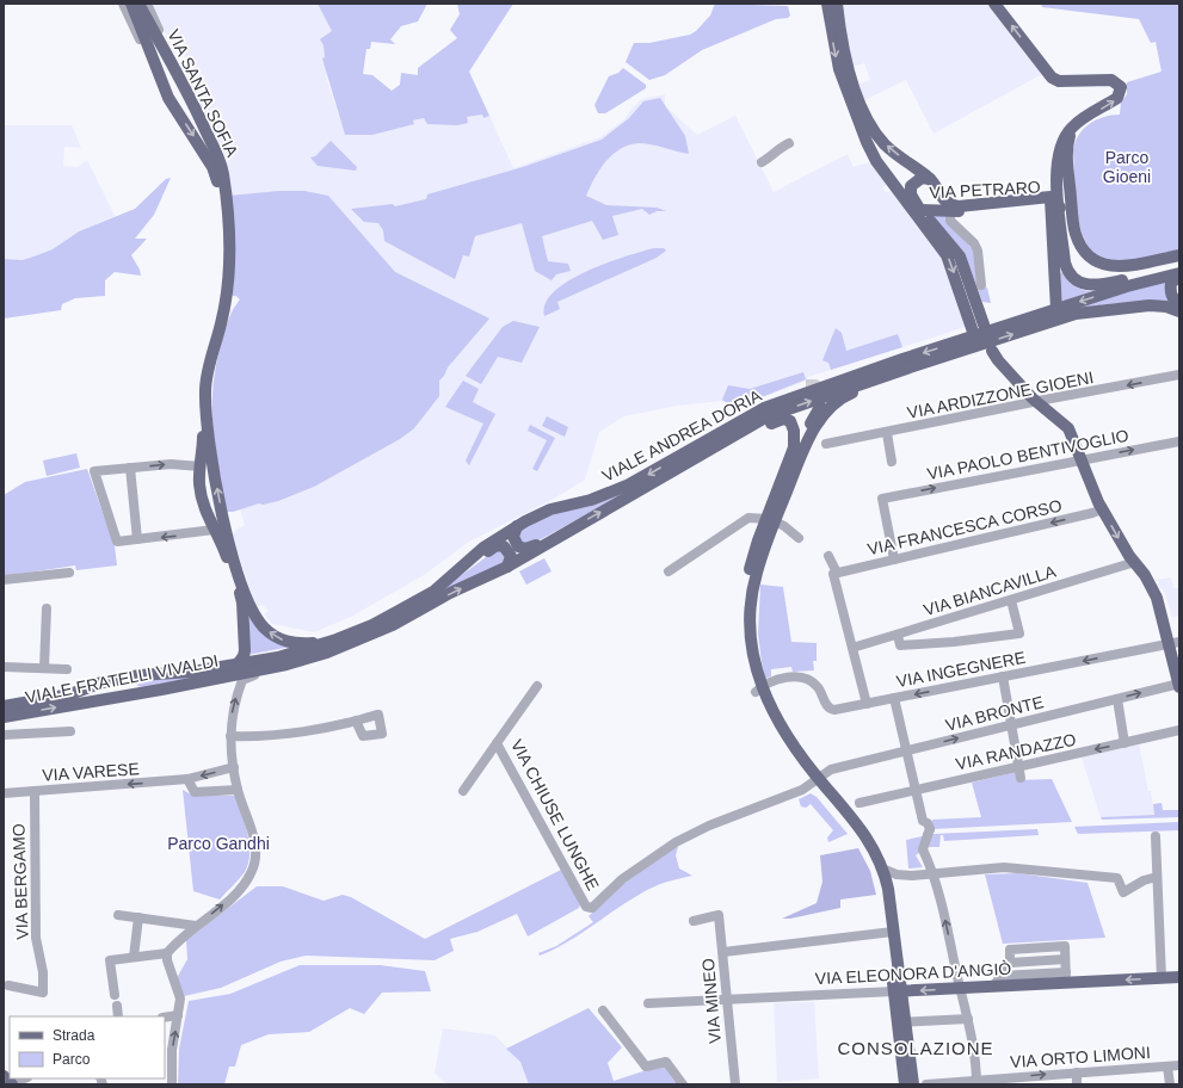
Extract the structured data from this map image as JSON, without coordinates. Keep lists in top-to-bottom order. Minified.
{"streets":{"main road":["VIA SANTA SOFIA","VIA PETRARO","VIALE ANDREA DORIA","VIALE FRATELLI VIVALDI","VIA ELEONORA D'ANGIÒ"],"street":["VIA ARDIZZONE GIOENI","VIA PAOLO BENTIVOGLIO","VIA FRANCESCA CORSO","VIA BIANCAVILLA","VIA INGEGNERE","VIA BRONTE","VIA RANDAZZO","VIA VARESE","VIA CHIUSE LUNGHE","VIA BERGAMO","VIA MINEO","VIA ORTO LIMONI"]},"crossings":[["VIA SANTA SOFIA","VIALE ANDREA DORIA"],["VIA SANTA SOFIA","VIALE FRATELLI VIVALDI"],["VIA SANTA SOFIA","VIA VARESE"],["VIALE ANDREA DORIA","VIALE FRATELLI VIVALDI"],["VIA PAOLO BENTIVOGLIO","VIA FRANCESCA CORSO"],["VIA BRONTE","VIA CHIUSE LUNGHE"],["VIA VARESE","VIA BERGAMO"],["VIA ELEONORA D'ANGIÒ","VIA MINEO"]],"one_way":["VIA PAOLO BENTIVOGLIO","VIA FRANCESCA CORSO","VIA INGEGNERE","VIA VARESE"],"districts":["CONSOLAZIONE"],"parks":["Parco Gioeni","Parco Gandhi"],"legend":["Strada","Parco"]}
